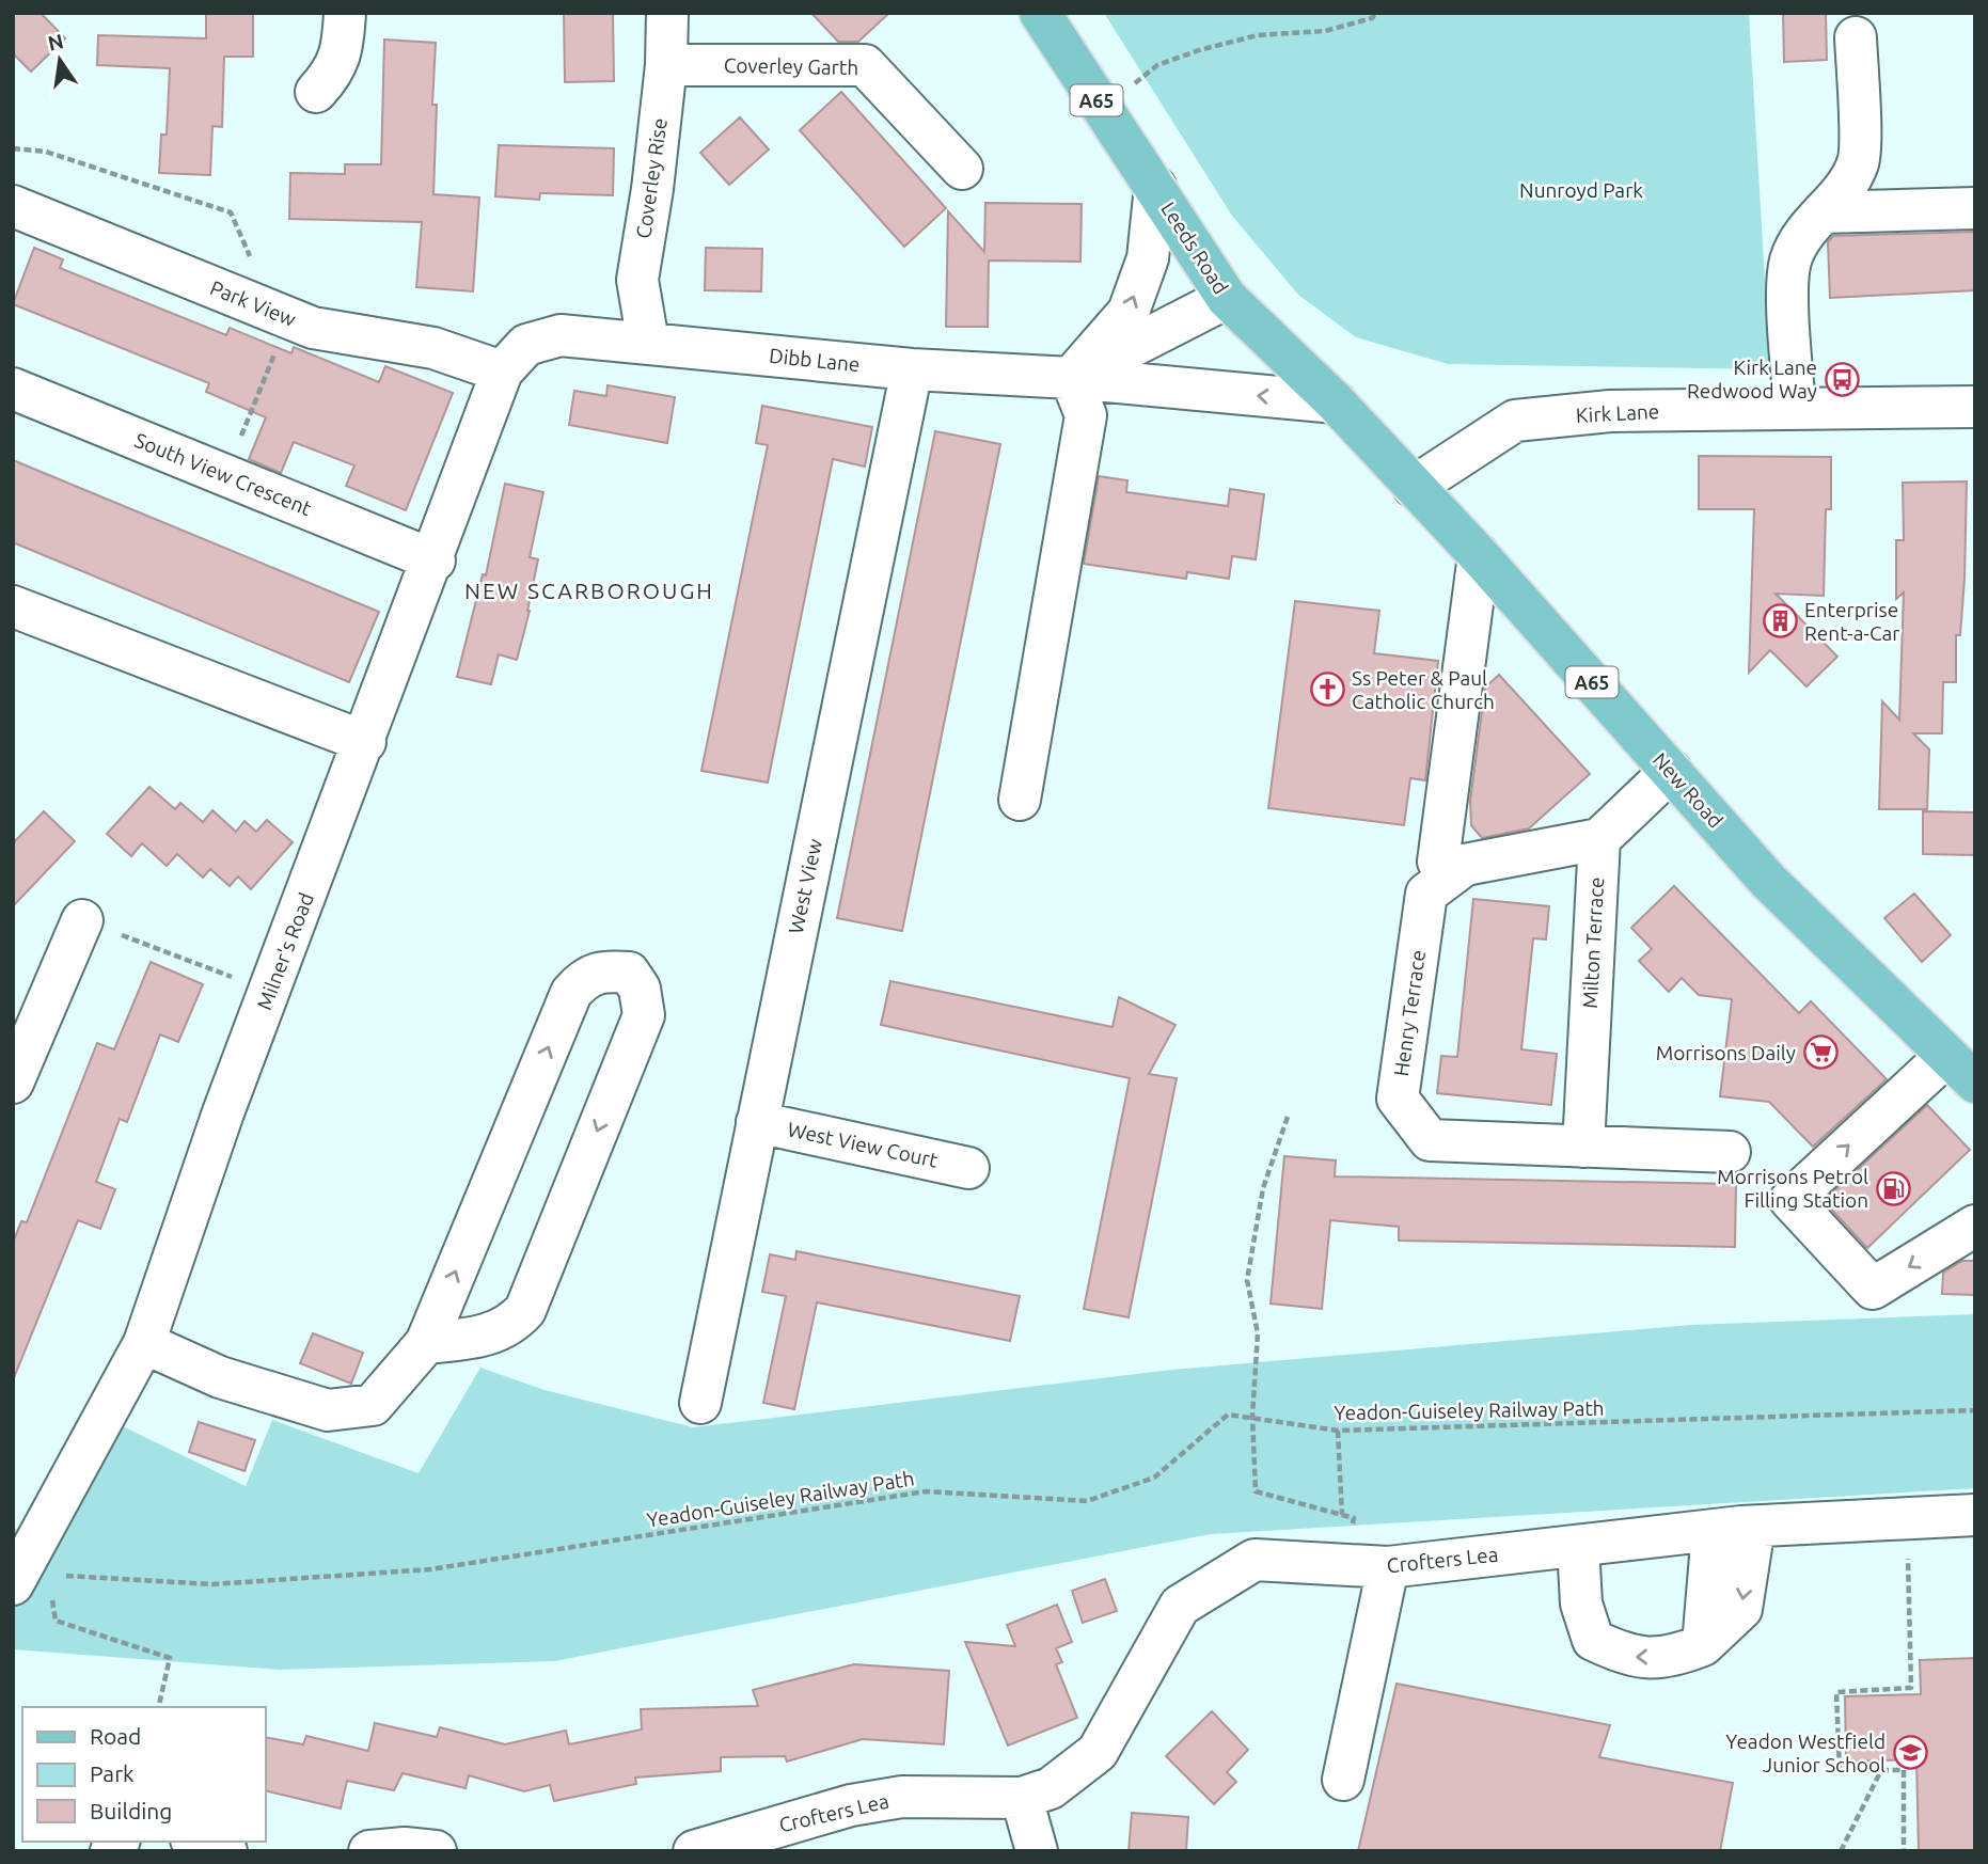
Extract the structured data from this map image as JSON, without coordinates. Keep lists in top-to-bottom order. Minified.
{"streets":{"main road":["A65","Leeds Road","New Road"],"street":["Coverley Garth","Coverley Rise","Park View","Dibb Lane","Kirk Lane","South View Crescent","West View","Milton Terrace","Milner's Road","Henry Terrace","West View Court","Crofters Lea"],"path":["Yeadon-Guiseley Railway Path"]},"crossings":[["Coverley Garth","Coverley Rise"],["Coverley Rise","Dibb Lane"],["Leeds Road","Dibb Lane"],["Leeds Road","Kirk Lane"],["Leeds Road","New Road"],["Park View","Milner's Road"],["Dibb Lane","West View"],["Dibb Lane","Milner's Road"],["Kirk Lane","New Road"],["South View Crescent","Milner's Road"],["West View","West View Court"],["Milton Terrace","Henry Terrace"],["Milner's Road","Yeadon-Guiseley Railway Path"]],"districts":["NEW SCARBOROUGH"],"parks":["Nunroyd Park"],"places":{"bus stop":["Kirk Lane Redwood Way"],"building":["Enterprise Rent-a-Car"],"church":["Ss Peter & Paul Catholic Church"],"supermarket":["Morrisons Daily"],"fuel station":["Morrisons Petrol Filling Station"],"school or university":["Yeadon Westfield Junior School"]},"legend":["Road","Park","Building"],"north":"top"}
